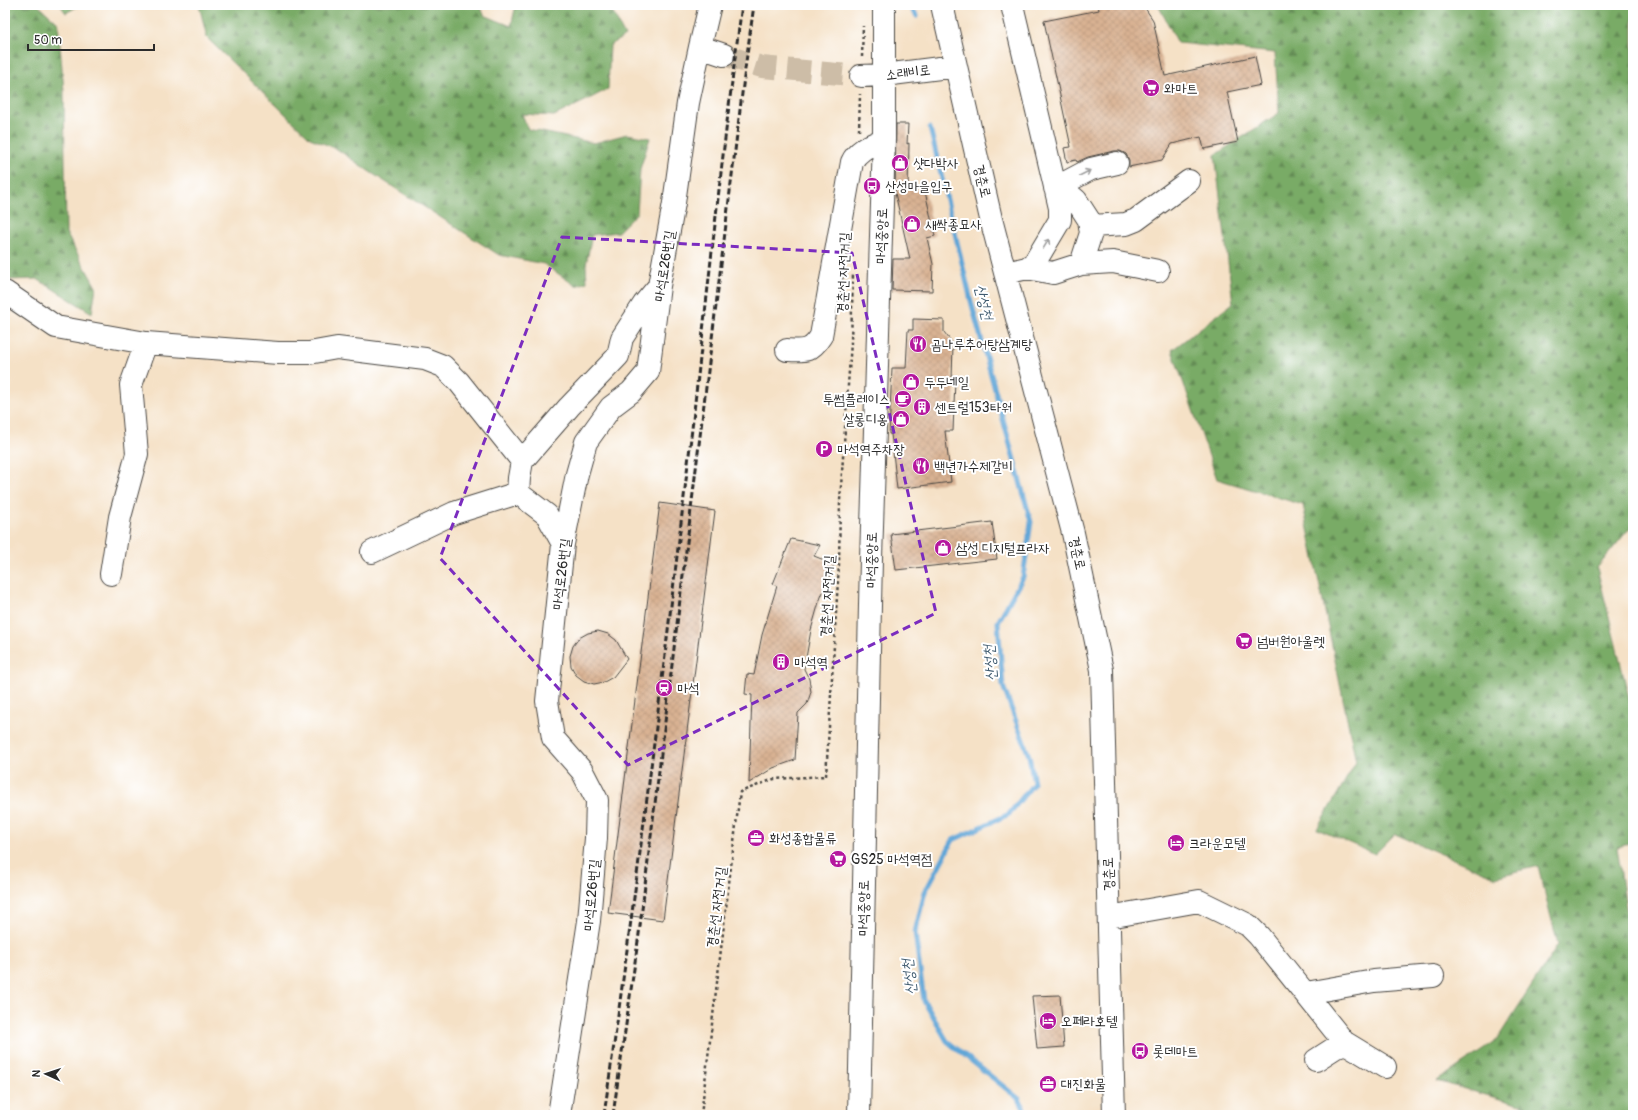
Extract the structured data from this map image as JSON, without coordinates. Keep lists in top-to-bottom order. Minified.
{"streets":{"street":["소래비로","경춘로","마석중앙로","마석로26번길"],"path":["경춘선 자전거길"]},"crossings":[["소래비로","경춘로"],["소래비로","마석중앙로"]],"water":["산성천"],"places":{"supermarket":["와마트","넘버원아울렛","GS25 마석역점"],"shop":["샷다박사","새싹종묘사","두두네일","살롱디옹","삼성 디지털프라자"],"bus stop":["산성마을입구","롯데마트"],"restaurant":["곰나루추어탕삼계탕","백년가수제갈비"],"cafe":["투썸플레이스"],"building":["센트럴153타워","마석역"],"parking":["마석역주차장"],"station":["마석"],"office":["화성종합물류","대진화물"],"hotel":["크라운모텔","오페라호텔"]},"scale_bar":"50 m","north":"left"}
